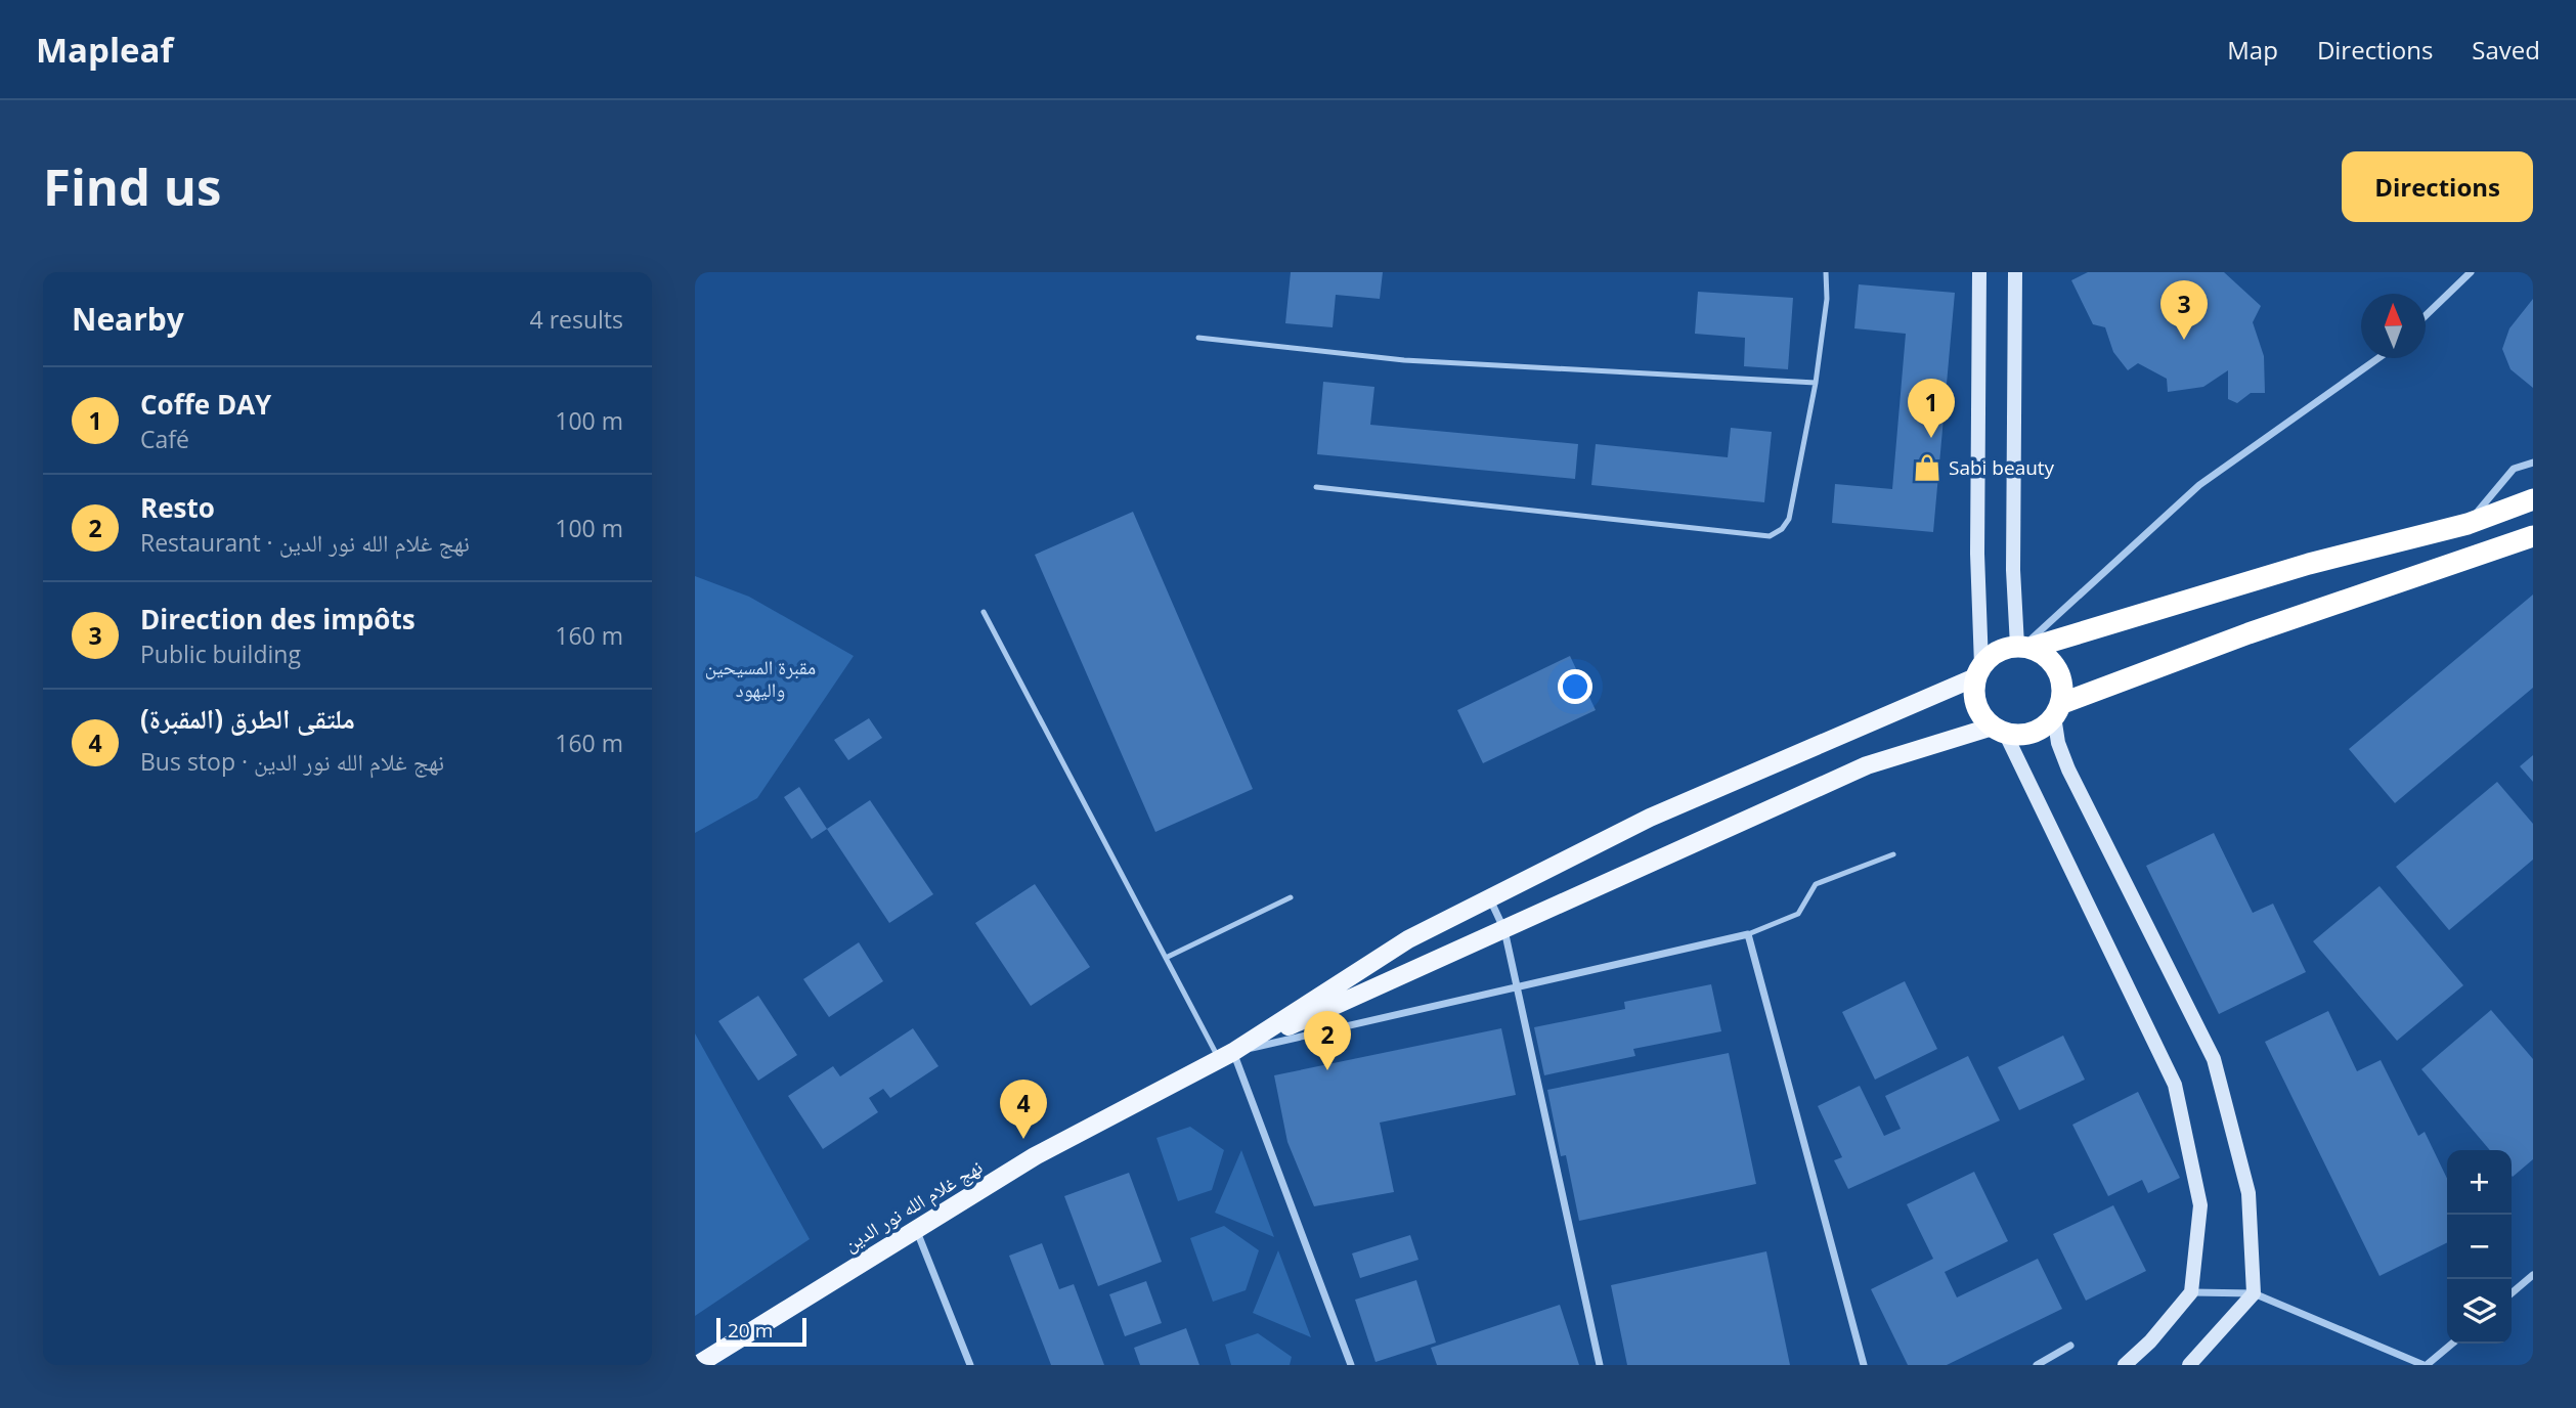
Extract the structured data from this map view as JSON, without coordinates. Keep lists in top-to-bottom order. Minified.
{"streets":{"main road":["نهج غلام الله نور الدين"]},"parks":["مقبرة المسيحين واليهود"],"places":{"shop":["Sabi beauty"]},"scale_bar":"20 m","north":"top","page":{"header":"Mapleaf","nav":["Map","Directions","Saved"],"buttons":"Directions","title":"Find us","heading":["Nearby","4 results"],"pins":["3","1","2","4"],"list":[{"mark":"1","name":"Coffe DAY","note":"Café","value":"100 m"},{"mark":"2","name":"Resto","note":"Restaurant · نهج غلام الله نور الدين","value":"100 m"},{"mark":"3","name":"Direction des impôts","note":"Public building","value":"160 m"},{"mark":"4","name":"ملتقى الطرق (المقبرة)","note":"Bus stop · نهج غلام الله نور الدين","value":"160 m"}],"map_buttons":["+","−"],"scale":"20 m"}}
